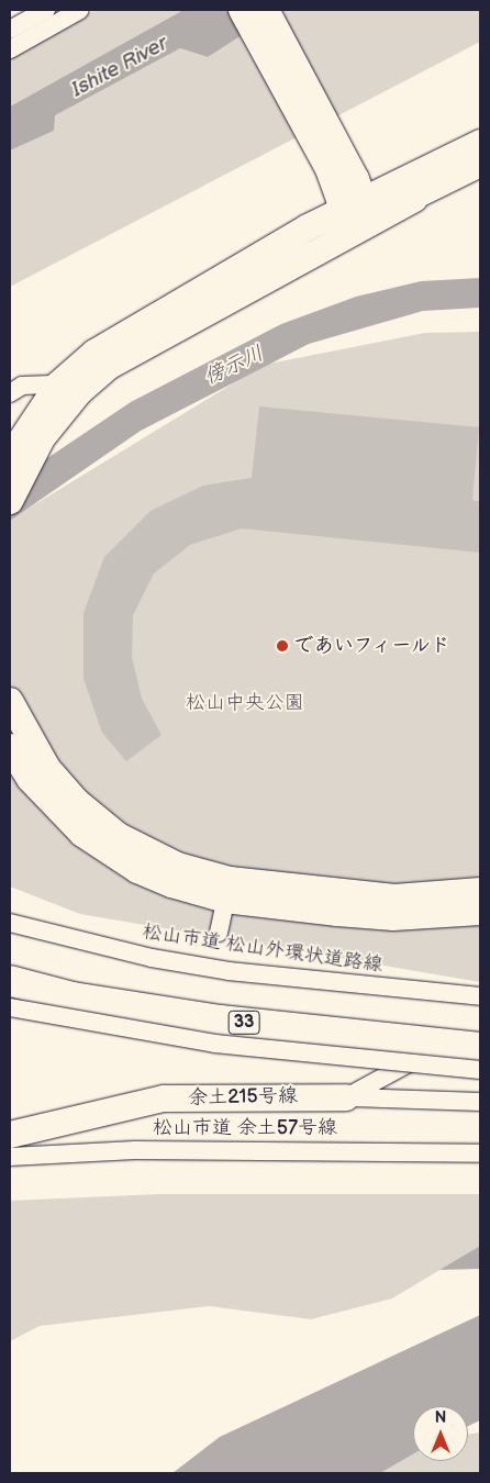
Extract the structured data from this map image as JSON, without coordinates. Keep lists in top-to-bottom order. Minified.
{"streets":{"highway":["33"],"street":["松山市道 松山外環状道路線","余土215号線","松山市道 余土57号線"]},"water":["Ishite River","傍示川"],"parks":["松山中央公園"],"places":["であいフィールド"],"north":"top"}
